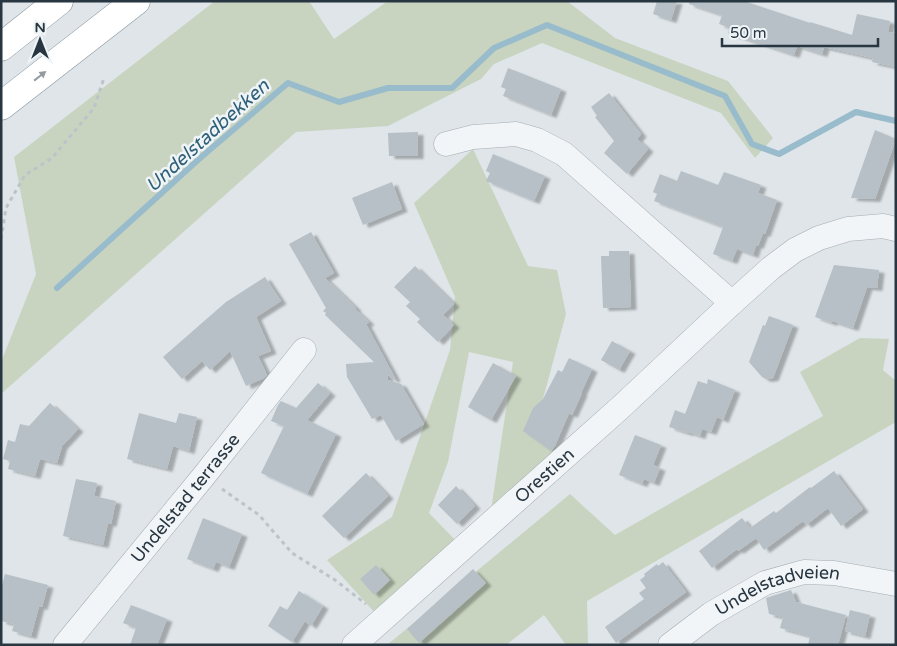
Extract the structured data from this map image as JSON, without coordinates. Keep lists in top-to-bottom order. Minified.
{"streets":{"street":["Orestien","Undelstad terrasse","Undelstadveien"]},"water":["Undelstadbekken"],"scale_bar":"50 m","north":"top"}
